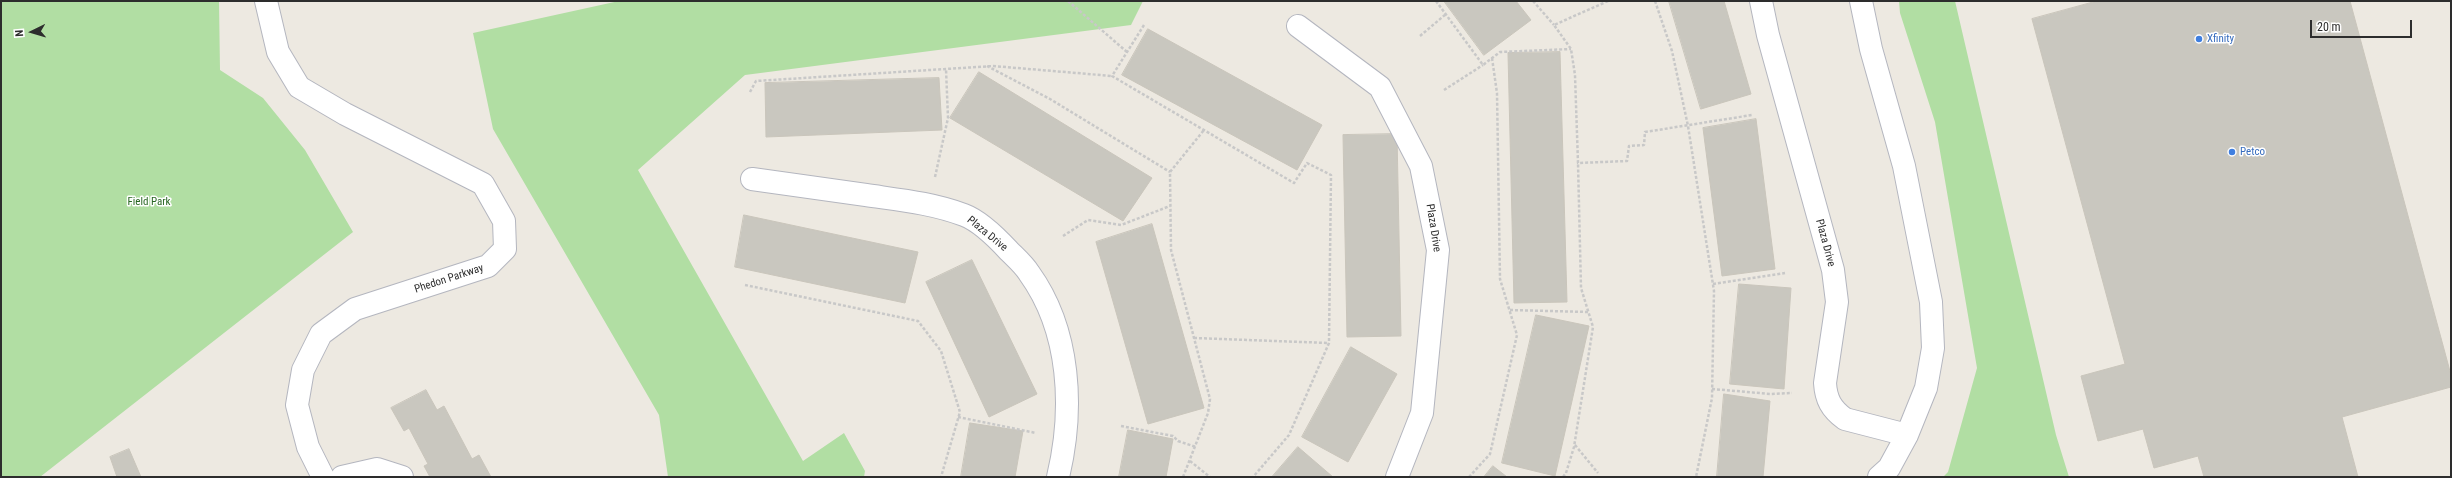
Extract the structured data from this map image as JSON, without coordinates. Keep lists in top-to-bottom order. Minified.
{"streets":{"street":["Plaza Drive","Phedon Parkway"]},"parks":["Field Park"],"places":["Xfinity","Petco"],"scale_bar":"20 m","north":"left"}
